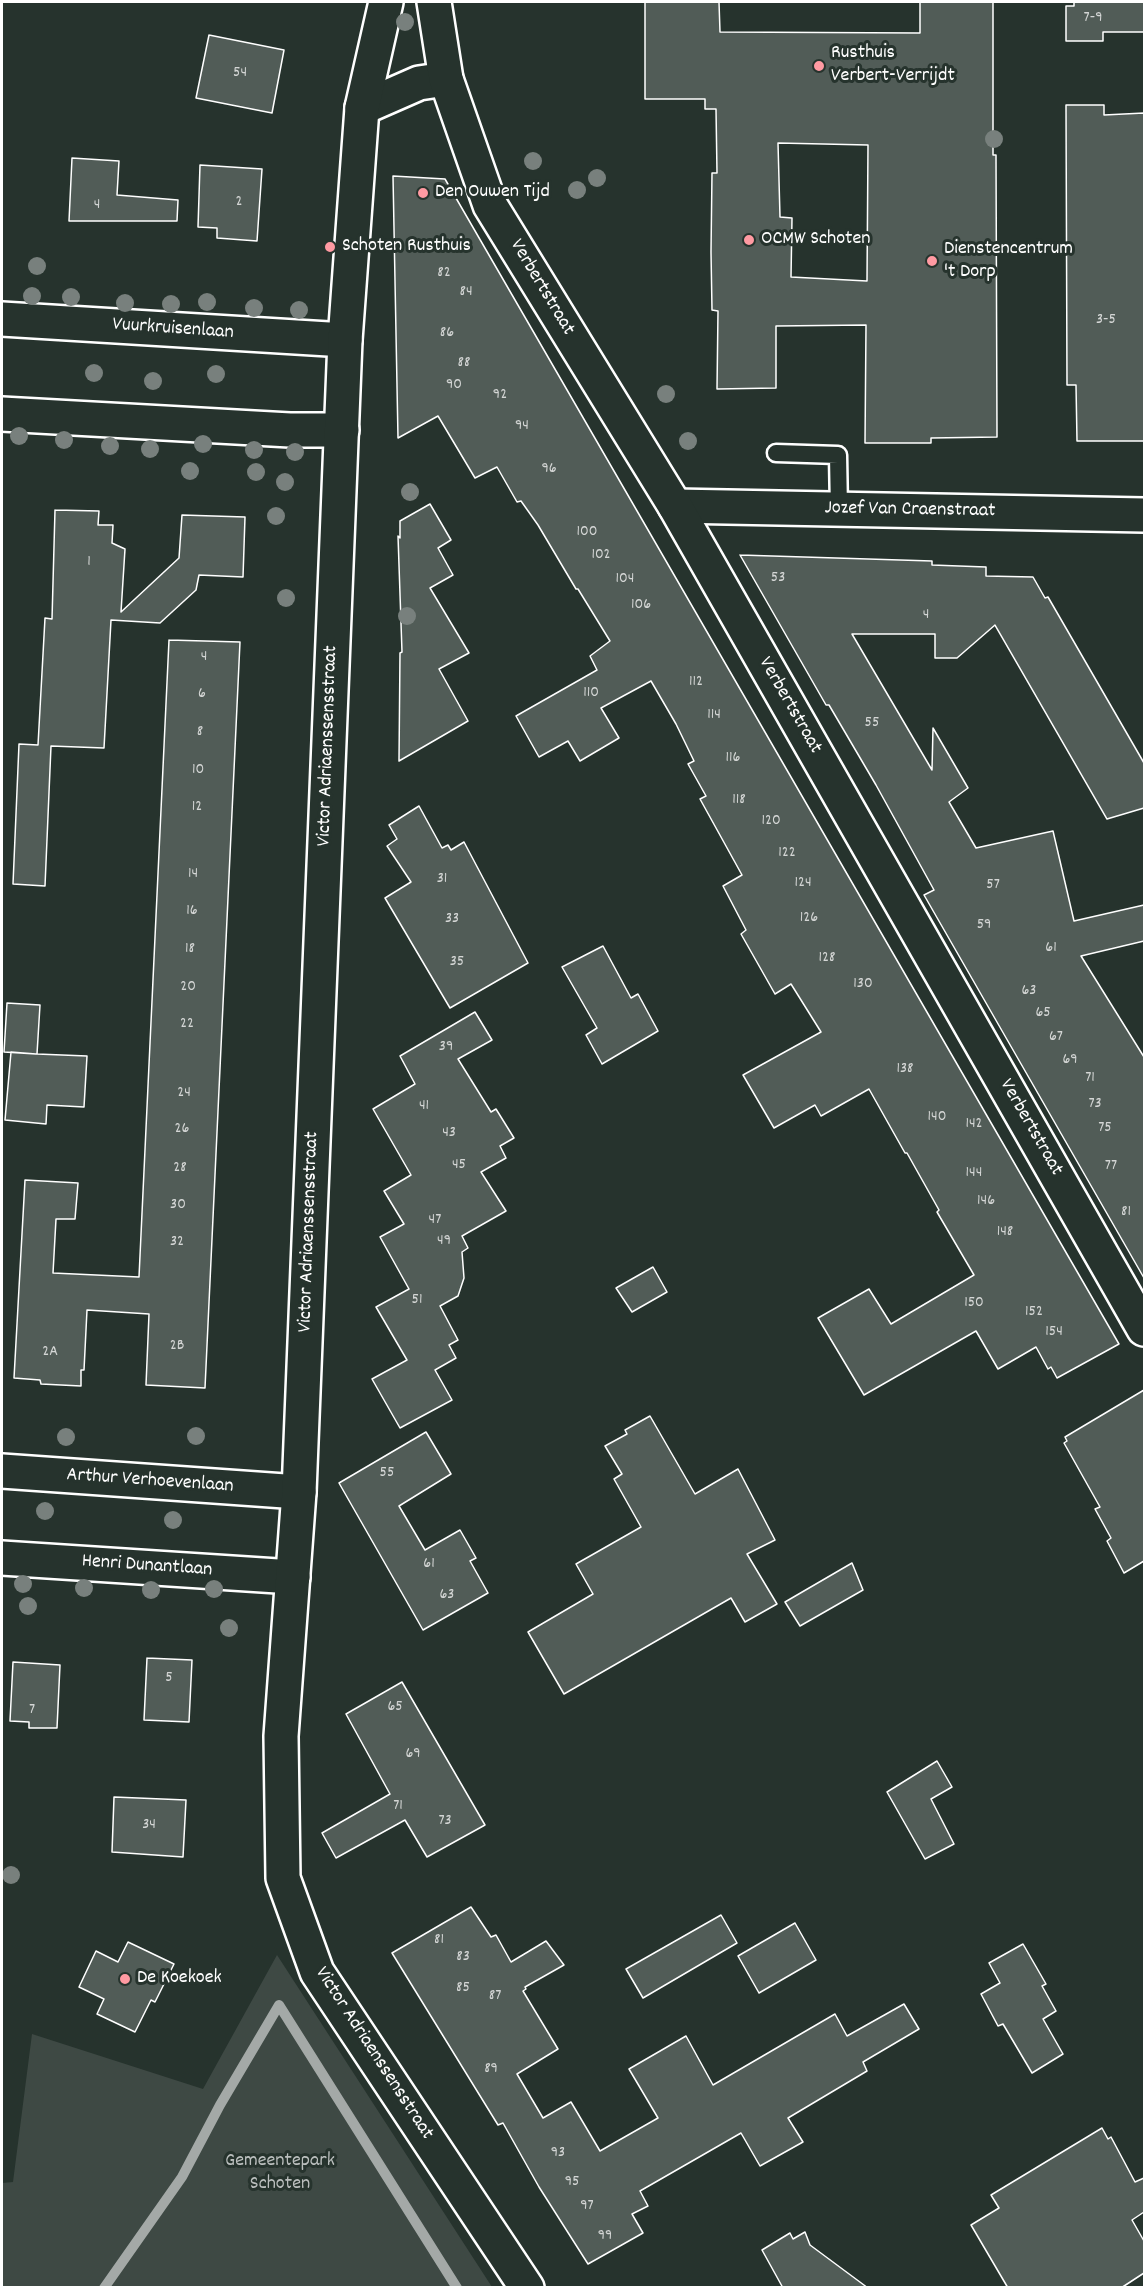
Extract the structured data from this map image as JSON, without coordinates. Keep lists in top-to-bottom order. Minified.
{"streets":{"street":["Verbertstraat","Vuurkruisenlaan","Jozef Van Craenstraat","Victor Adriaenssensstraat","Arthur Verhoevenlaan","Henri Dunantlaan"]},"crossings":[["Verbertstraat","Jozef Van Craenstraat"],["Vuurkruisenlaan","Victor Adriaenssensstraat"],["Victor Adriaenssensstraat","Arthur Verhoevenlaan"],["Victor Adriaenssensstraat","Henri Dunantlaan"]],"parks":["Gemeentepark Schoten"],"places":["Rusthuis Verbert-Verrijdt","Den Ouwen Tijd","OCMW Schoten","Schoten Rusthuis","Dienstencentrum 't Dorp","De Koekoek"],"house_numbers":["7-9","54","2","4","82","84","3-5","86","88","90","92","94","96","100","102","1","53","104","106","4","4","112","110","6","114","55","8","116","10","118","12","120","122","14","31","124","57","16","126","33","59","61","18","128","35","130","20","63","65","22","67","39","69","138","71","24","73","41","140","142","75","26","43","45","77","28","144","146","30","81","47","148","49","32","51","150","152","154","2B","2A","55","61","63","5","65","7","69","71","73","34","81","83","85","87","89","93","95","97","99"]}
